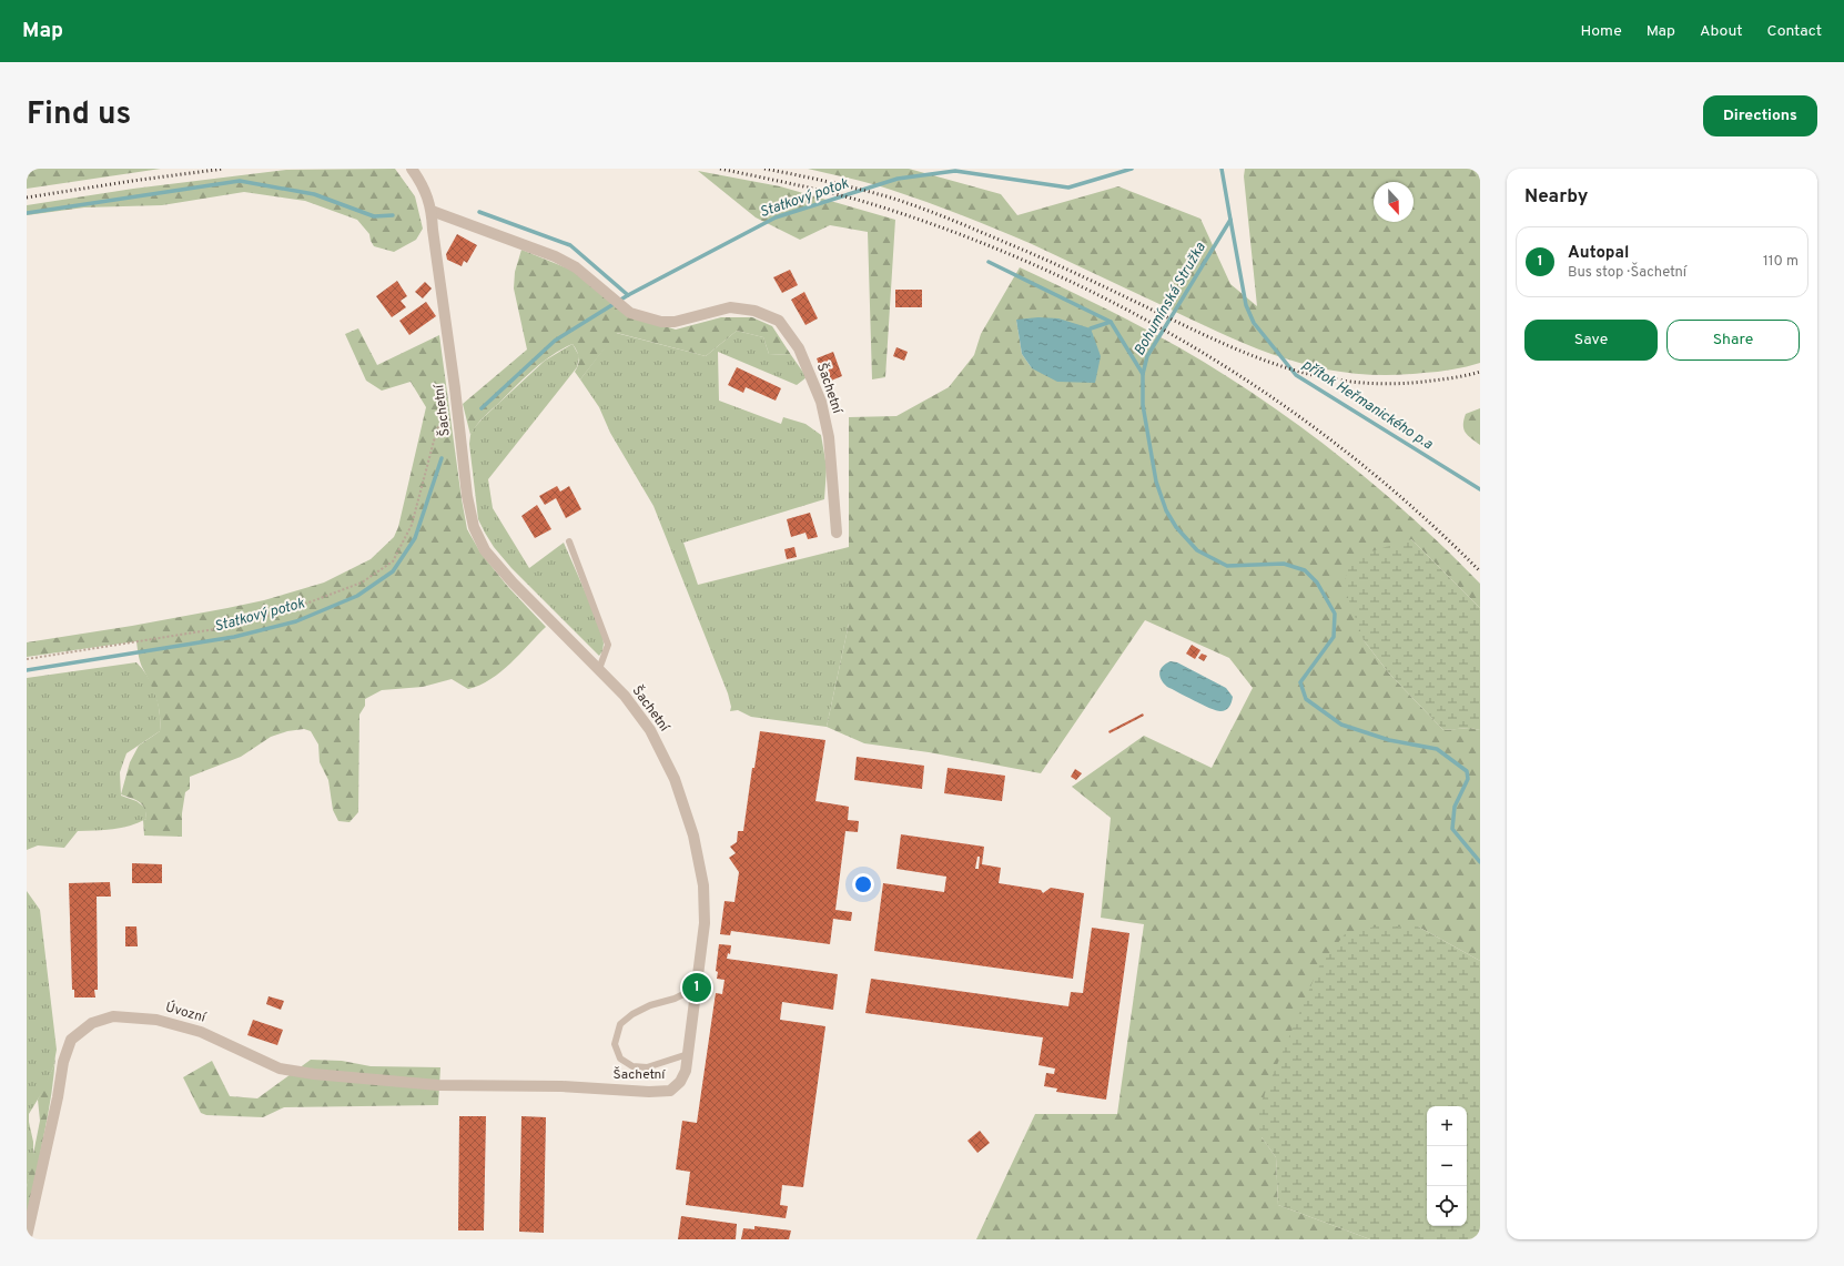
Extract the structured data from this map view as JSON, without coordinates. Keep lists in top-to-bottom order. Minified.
{"streets":{"street":["Šachetní","Úvozní"]},"crossings":[["Šachetní","Úvozní"]],"water":["Statkový potok","Bohumínská Stružka","přítok Heřmanického p.a"],"north":"bottom","page":{"header":"Map","nav":["Home","Map","About","Contact"],"title":"Find us","buttons":["Directions",["Save","Share"]],"heading":"Nearby","list":[{"mark":"1","name":"Autopal","note":"Bus stop · Šachetní","value":"110 m"}],"pins":"1","map_buttons":["+","−"]}}
